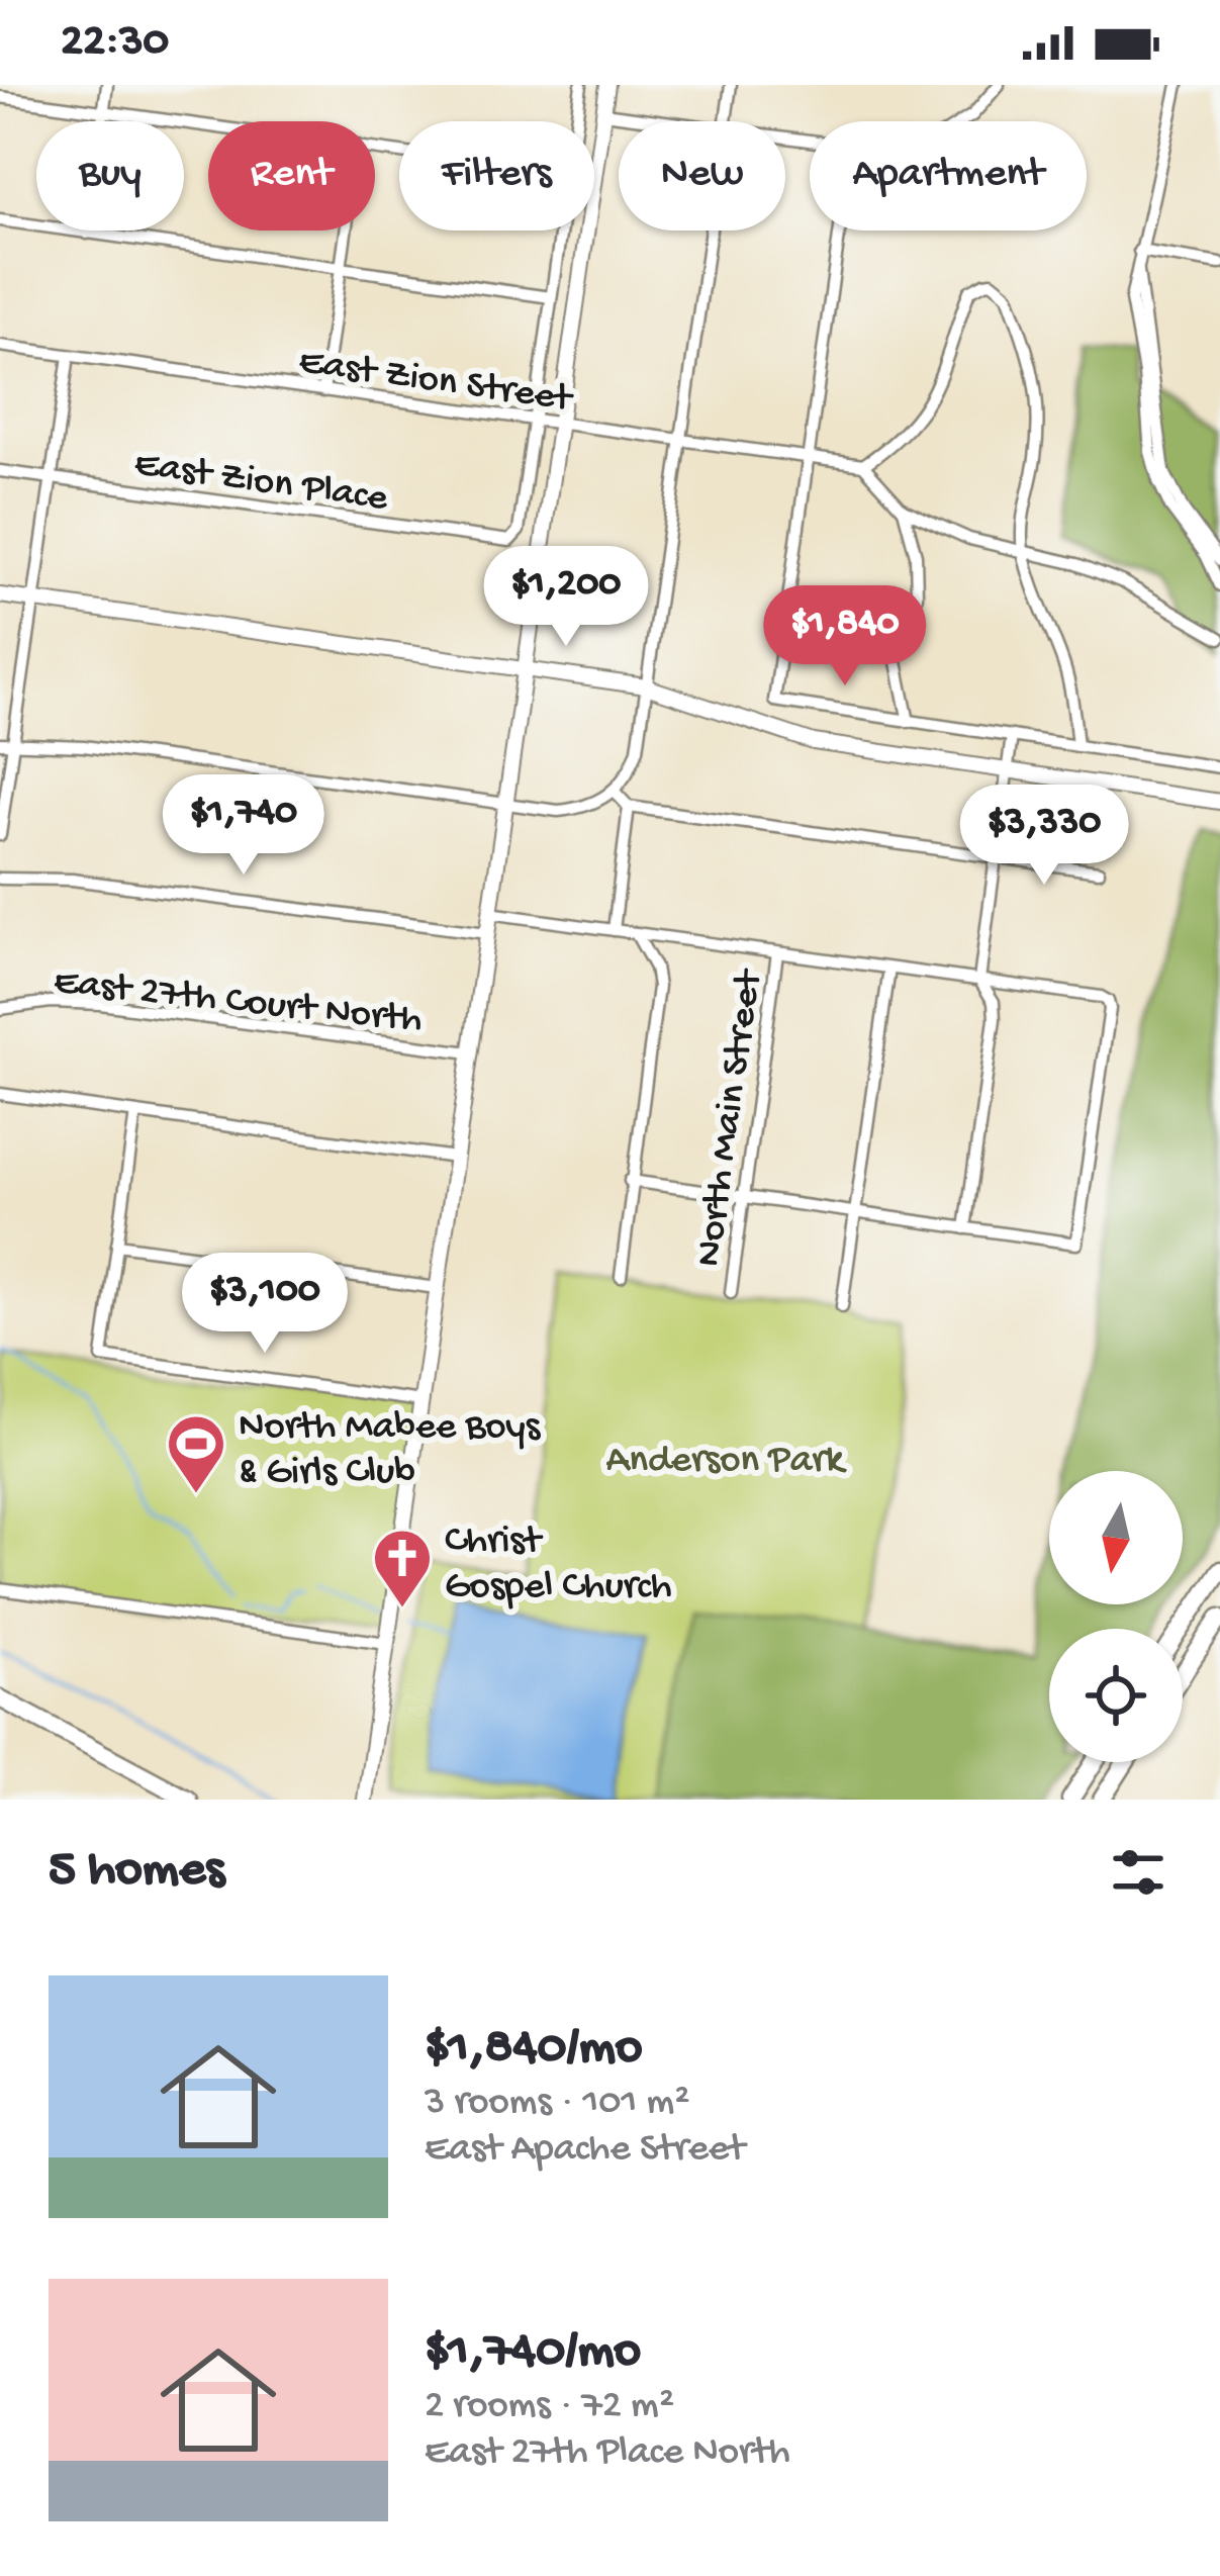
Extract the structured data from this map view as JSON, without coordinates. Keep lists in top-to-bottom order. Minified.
{"streets":{"street":["East Zion Street","East Zion Place","East 27th Court North","North Main Street"]},"crossings":[["East Zion Street","East Zion Place"]],"parks":["Anderson Park"],"places":{"sports":["North Mabee Boys & Girls Club"],"church":["Christ Gospel Church"]},"north":"bottom","page":{"status":"22:30","chip":["Buy","Rent","Filters","New","Apartment"],"price":["$1,200","$1,840","$1,740","$3,330","$3,100"],"heading":"5 homes","list":[{"name":"$1,840/mo","note":"3 rooms · 101 m² · East Apache Street"},{"name":"$1,740/mo","note":"2 rooms · 72 m² · East 27th Place North"}]}}
